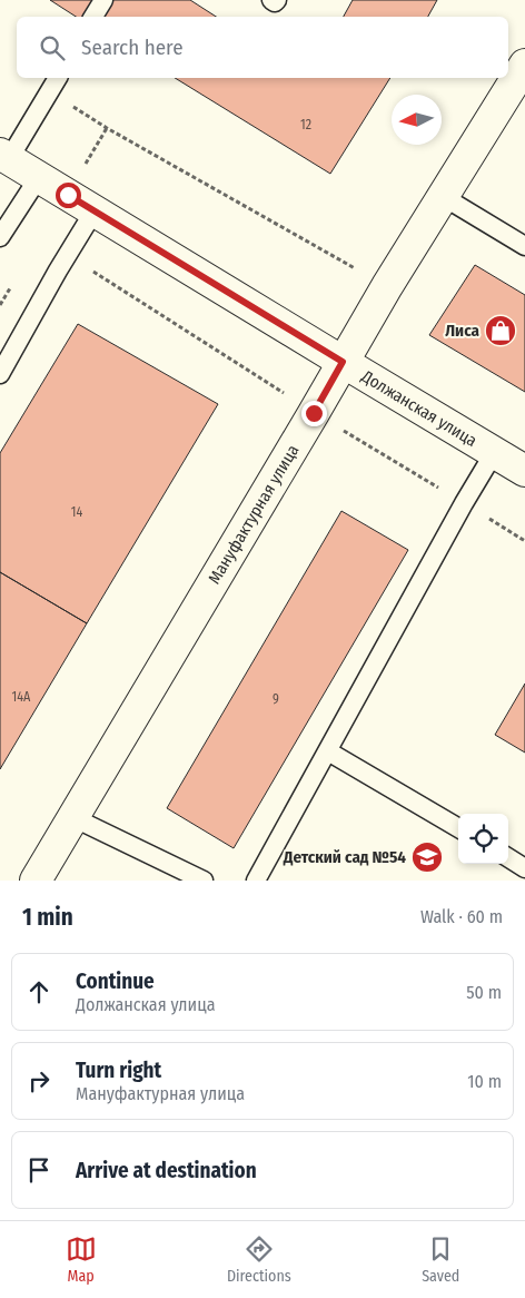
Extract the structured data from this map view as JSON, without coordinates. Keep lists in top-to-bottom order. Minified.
{"streets":{"street":["Должанская улица","Мануфактурная улица"]},"crossings":[["Должанская улица","Мануфактурная улица"]],"places":{"shop":["Лиса"],"school or university":["Детский сад №54"]},"house_numbers":["12","14","14А","9"],"north":"left","page":{"search":"Search here","heading":["1 min","Walk · 60 m"],"list":[["Continue","Должанская улица","50 m"],["Turn right","Мануфактурная улица","10 m"],"Arrive at destination"],"nav":["Map","Directions","Saved"]}}
